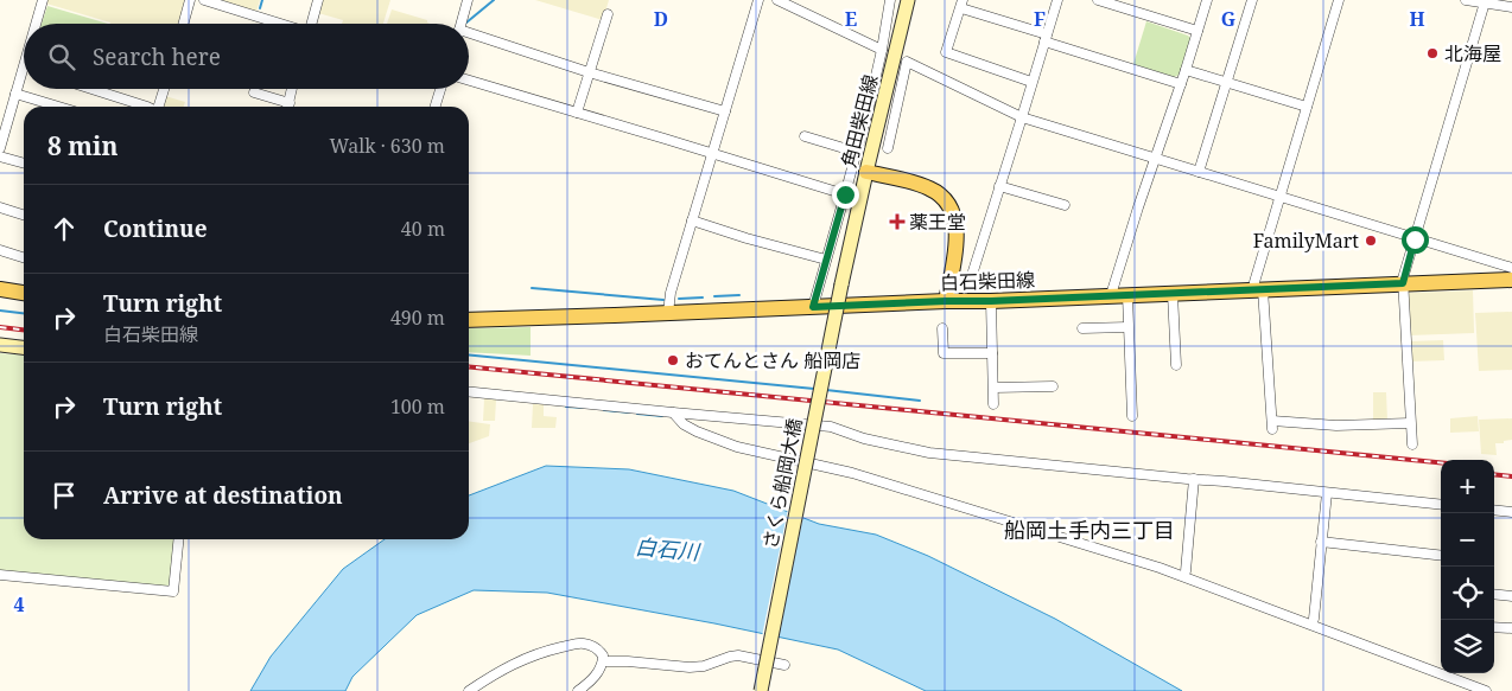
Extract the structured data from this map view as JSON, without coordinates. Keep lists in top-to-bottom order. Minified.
{"streets":{"main road":["角田柴田線","白石柴田線","さくら船岡大橋"]},"crossings":[["角田柴田線","さくら船岡大橋"]],"districts":["船岡土手内三丁目"],"water":["白石川"],"places":{"other":["北海屋","FamilyMart","おてんとさん 船岡店"],"health":["薬王堂"]},"page":{"search":"Search here","heading":["8 min","Walk · 630 m"],"list":[["Continue","40 m"],["Turn right","白石柴田線","490 m"],["Turn right","100 m"],"Arrive at destination"],"map_buttons":["+","−"]},"grid":{"columns":["D","E","F","G","H"],"rows":["4"]}}
